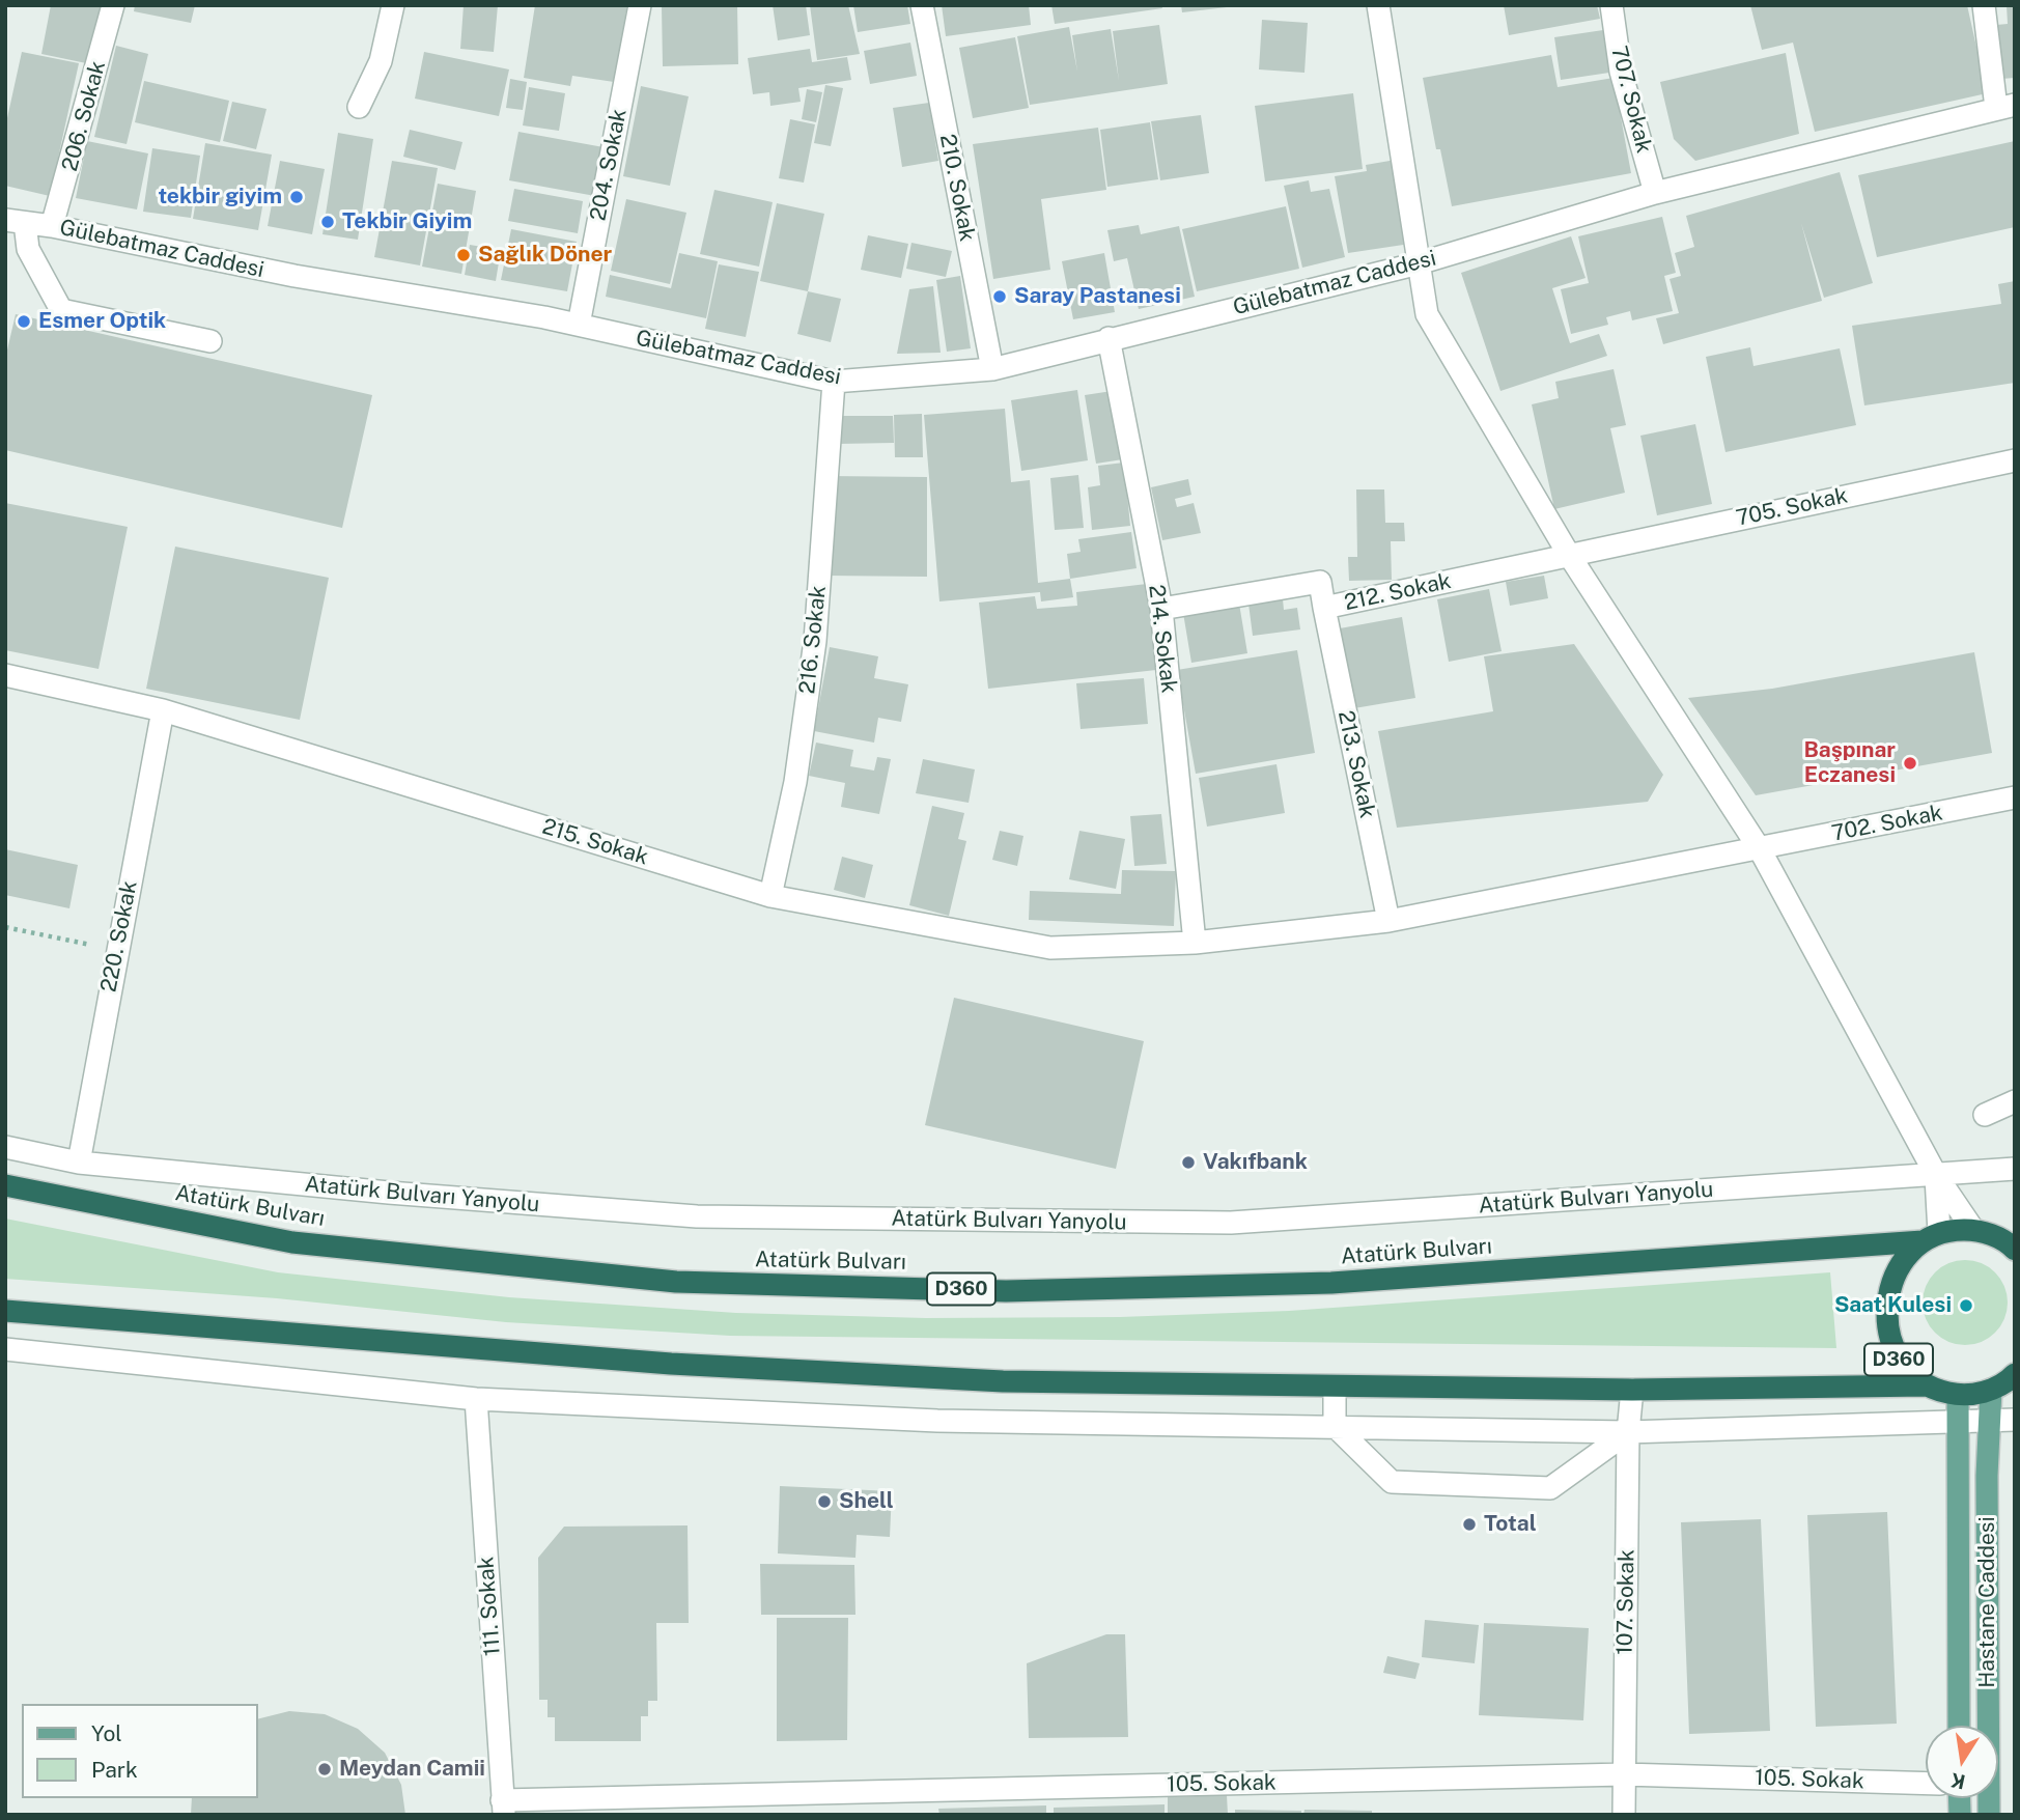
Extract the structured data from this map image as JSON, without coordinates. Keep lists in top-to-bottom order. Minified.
{"streets":{"highway":["Atatürk Bulvarı","D360"],"main road":["Hastane Caddesi"],"street":["707. Sokak","206. Sokak","204. Sokak","210. Sokak","Gülebatmaz Caddesi","705. Sokak","212. Sokak","214. Sokak","216. Sokak","213. Sokak","702. Sokak","215. Sokak","220. Sokak","Atatürk Bulvarı Yanyolu","107. Sokak","111. Sokak","105. Sokak"]},"crossings":[["707. Sokak","Gülebatmaz Caddesi"],["206. Sokak","Gülebatmaz Caddesi"],["204. Sokak","Gülebatmaz Caddesi"],["210. Sokak","Gülebatmaz Caddesi"],["Gülebatmaz Caddesi","214. Sokak"],["Gülebatmaz Caddesi","216. Sokak"],["705. Sokak","212. Sokak"],["212. Sokak","214. Sokak"],["212. Sokak","213. Sokak"],["214. Sokak","215. Sokak"],["216. Sokak","215. Sokak"],["213. Sokak","702. Sokak"],["213. Sokak","215. Sokak"],["702. Sokak","215. Sokak"],["215. Sokak","220. Sokak"],["220. Sokak","Atatürk Bulvarı Yanyolu"],["Atatürk Bulvarı","D360"],["D360","107. Sokak"],["D360","Hastane Caddesi"],["107. Sokak","105. Sokak"],["111. Sokak","105. Sokak"]],"places":["tekbir giyim","Tekbir Giyim","Sağlık Döner","Saray Pastanesi","Esmer Optik","Başpınar Eczanesi","Vakıfbank","Saat Kulesi","Shell","Total","Meydan Camii"],"legend":["Yol","Park"],"north":"bottom"}
